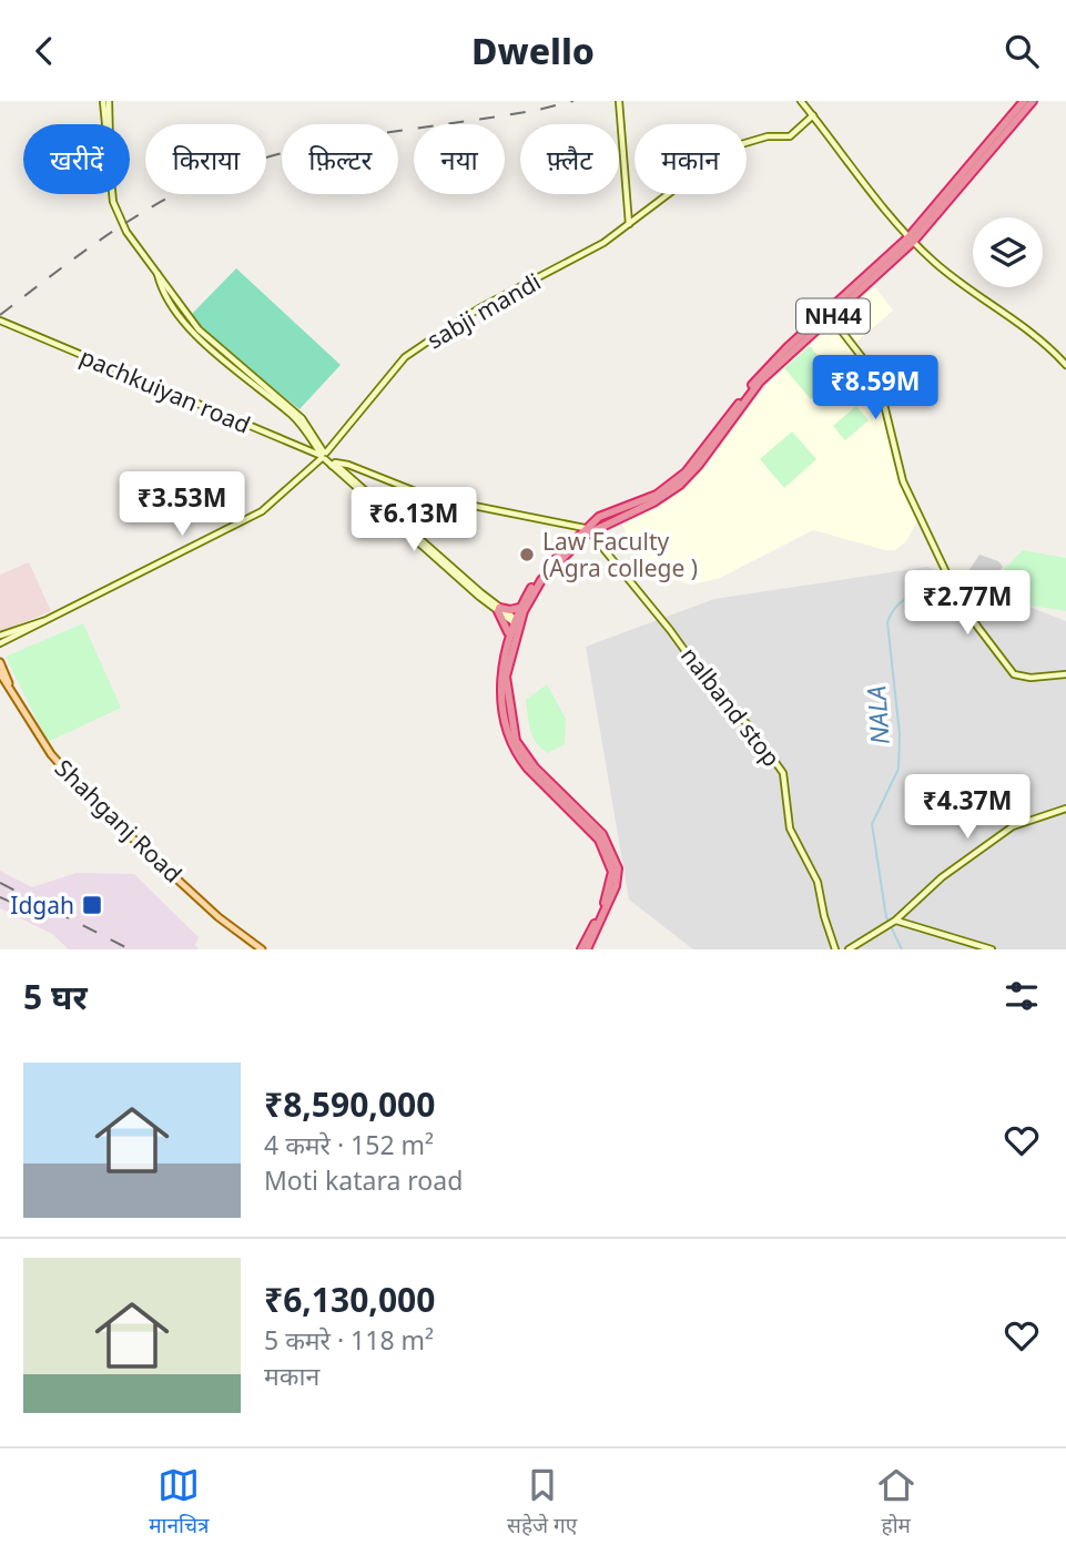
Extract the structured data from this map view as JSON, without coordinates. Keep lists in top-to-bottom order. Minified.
{"streets":{"highway":["NH44"],"main road":["Shahganj Road"],"street":["sabji mandi","pachkuiyan road","nalband stop"]},"crossings":[["sabji mandi","pachkuiyan road"],["NH44","nalband stop"]],"water":["NALA"],"places":{"other":["Law Faculty (Agra college )"],"transit":["Idgah"]},"page":{"header":"Dwello","chip":["खरीदें","किराया","फ़िल्टर","नया","फ़्लैट","मकान"],"price":["₹8.59M","₹3.53M","₹6.13M","₹2.77M","₹4.37M"],"heading":"5 घर","list":[{"name":"₹8,590,000","note":"4 कमरे · 152 m² · Moti katara road"},{"name":"₹6,130,000","note":"5 कमरे · 118 m² · मकान"}],"tabs":["मानचित्र","सहेजे गए","होम"]}}
